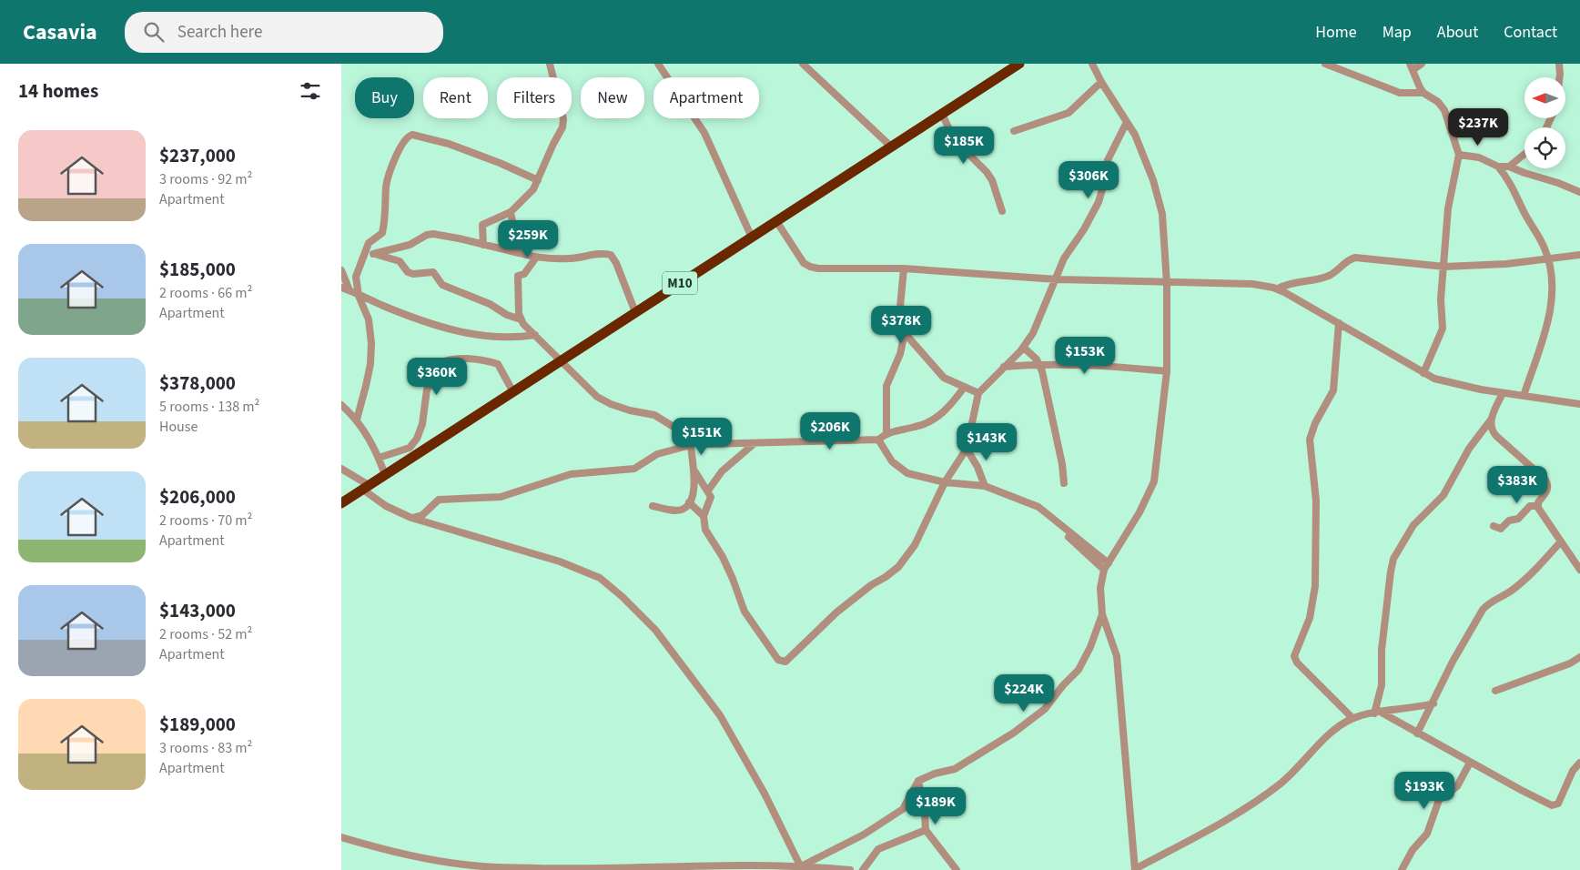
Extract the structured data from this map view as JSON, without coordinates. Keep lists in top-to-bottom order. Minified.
{"streets":{"highway":["M10"]},"north":"left","page":{"header":"Casavia","search":"Search here","nav":["Home","Map","About","Contact"],"heading":"14 homes","chip":["Buy","Rent","Filters","New","Apartment"],"price":["$237K","$185K","$306K","$259K","$378K","$153K","$360K","$206K","$151K","$143K","$383K","$224K","$193K","$189K"],"list":[{"name":"$237,000","note":"3 rooms · 92 m² · Apartment"},{"name":"$185,000","note":"2 rooms · 66 m² · Apartment"},{"name":"$378,000","note":"5 rooms · 138 m² · House"},{"name":"$206,000","note":"2 rooms · 70 m² · Apartment"},{"name":"$143,000","note":"2 rooms · 52 m² · Apartment"},{"name":"$189,000","note":"3 rooms · 83 m² · Apartment"}]}}
